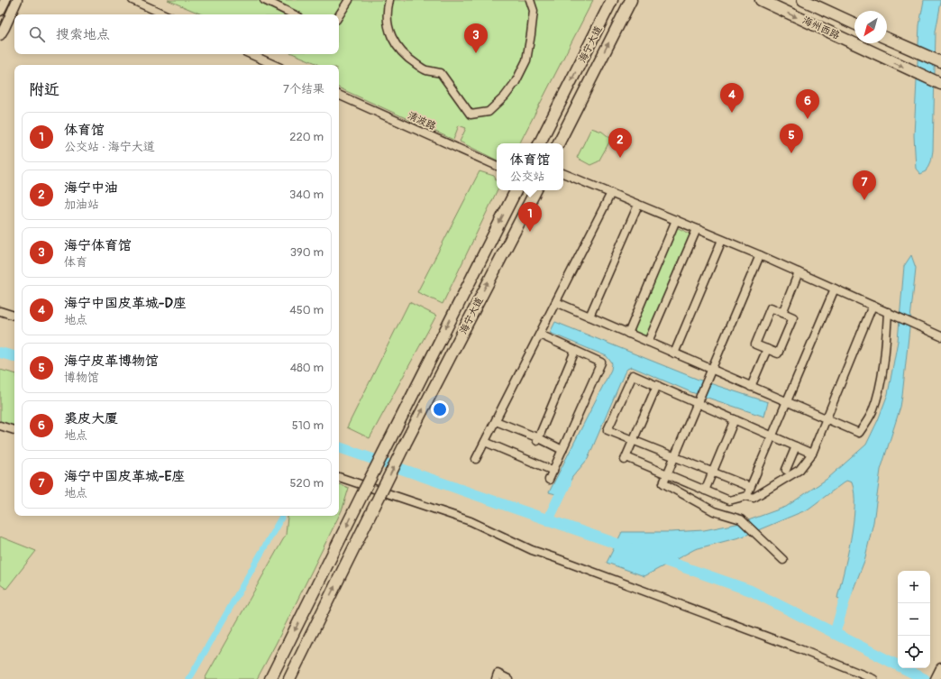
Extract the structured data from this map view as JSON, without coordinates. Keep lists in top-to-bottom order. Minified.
{"streets":{"highway":["海州西路","海宁大道"],"street":["清波路"]},"north":"bottom left","page":{"search":"搜索地点","pins":["3","4","6","5","2","7","1"],"heading":["附近","7个结果"],"list":[{"mark":"1","name":"体育馆","note":"公交站 · 海宁大道","value":"220 m"},{"mark":"2","name":"海宁中油","note":"加油站","value":"340 m"},{"mark":"3","name":"海宁体育馆","note":"体育","value":"390 m"},{"mark":"4","name":"海宁中国皮革城-D座","note":"地点","value":"450 m"},{"mark":"5","name":"海宁皮革博物馆","note":"博物馆","value":"480 m"},{"mark":"6","name":"裘皮大厦","note":"地点","value":"510 m"},{"mark":"7","name":"海宁中国皮革城-E座","note":"地点","value":"520 m"}],"popup":["体育馆","公交站"],"map_buttons":["+","−"]}}
